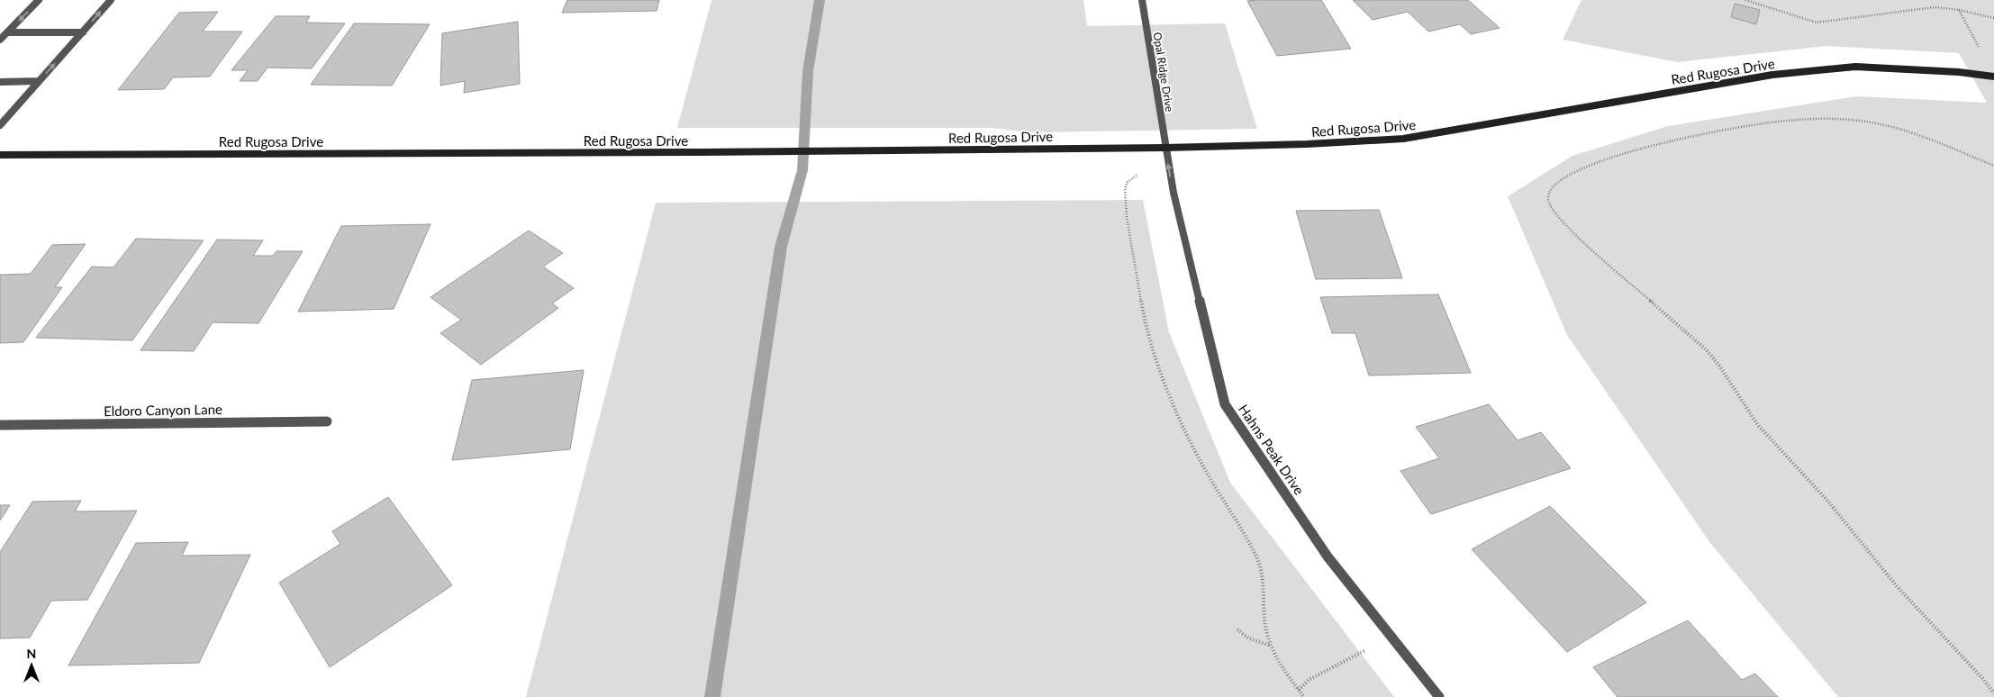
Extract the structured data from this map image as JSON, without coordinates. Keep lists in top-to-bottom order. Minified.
{"streets":{"street":["Red Rugosa Drive","Opal Ridge Drive","Eldoro Canyon Lane","Hahns Peak Drive"]},"crossings":[["Red Rugosa Drive","Opal Ridge Drive"],["Red Rugosa Drive","Hahns Peak Drive"],["Opal Ridge Drive","Hahns Peak Drive"]],"one_way":["Hahns Peak Drive"],"north":"top"}
